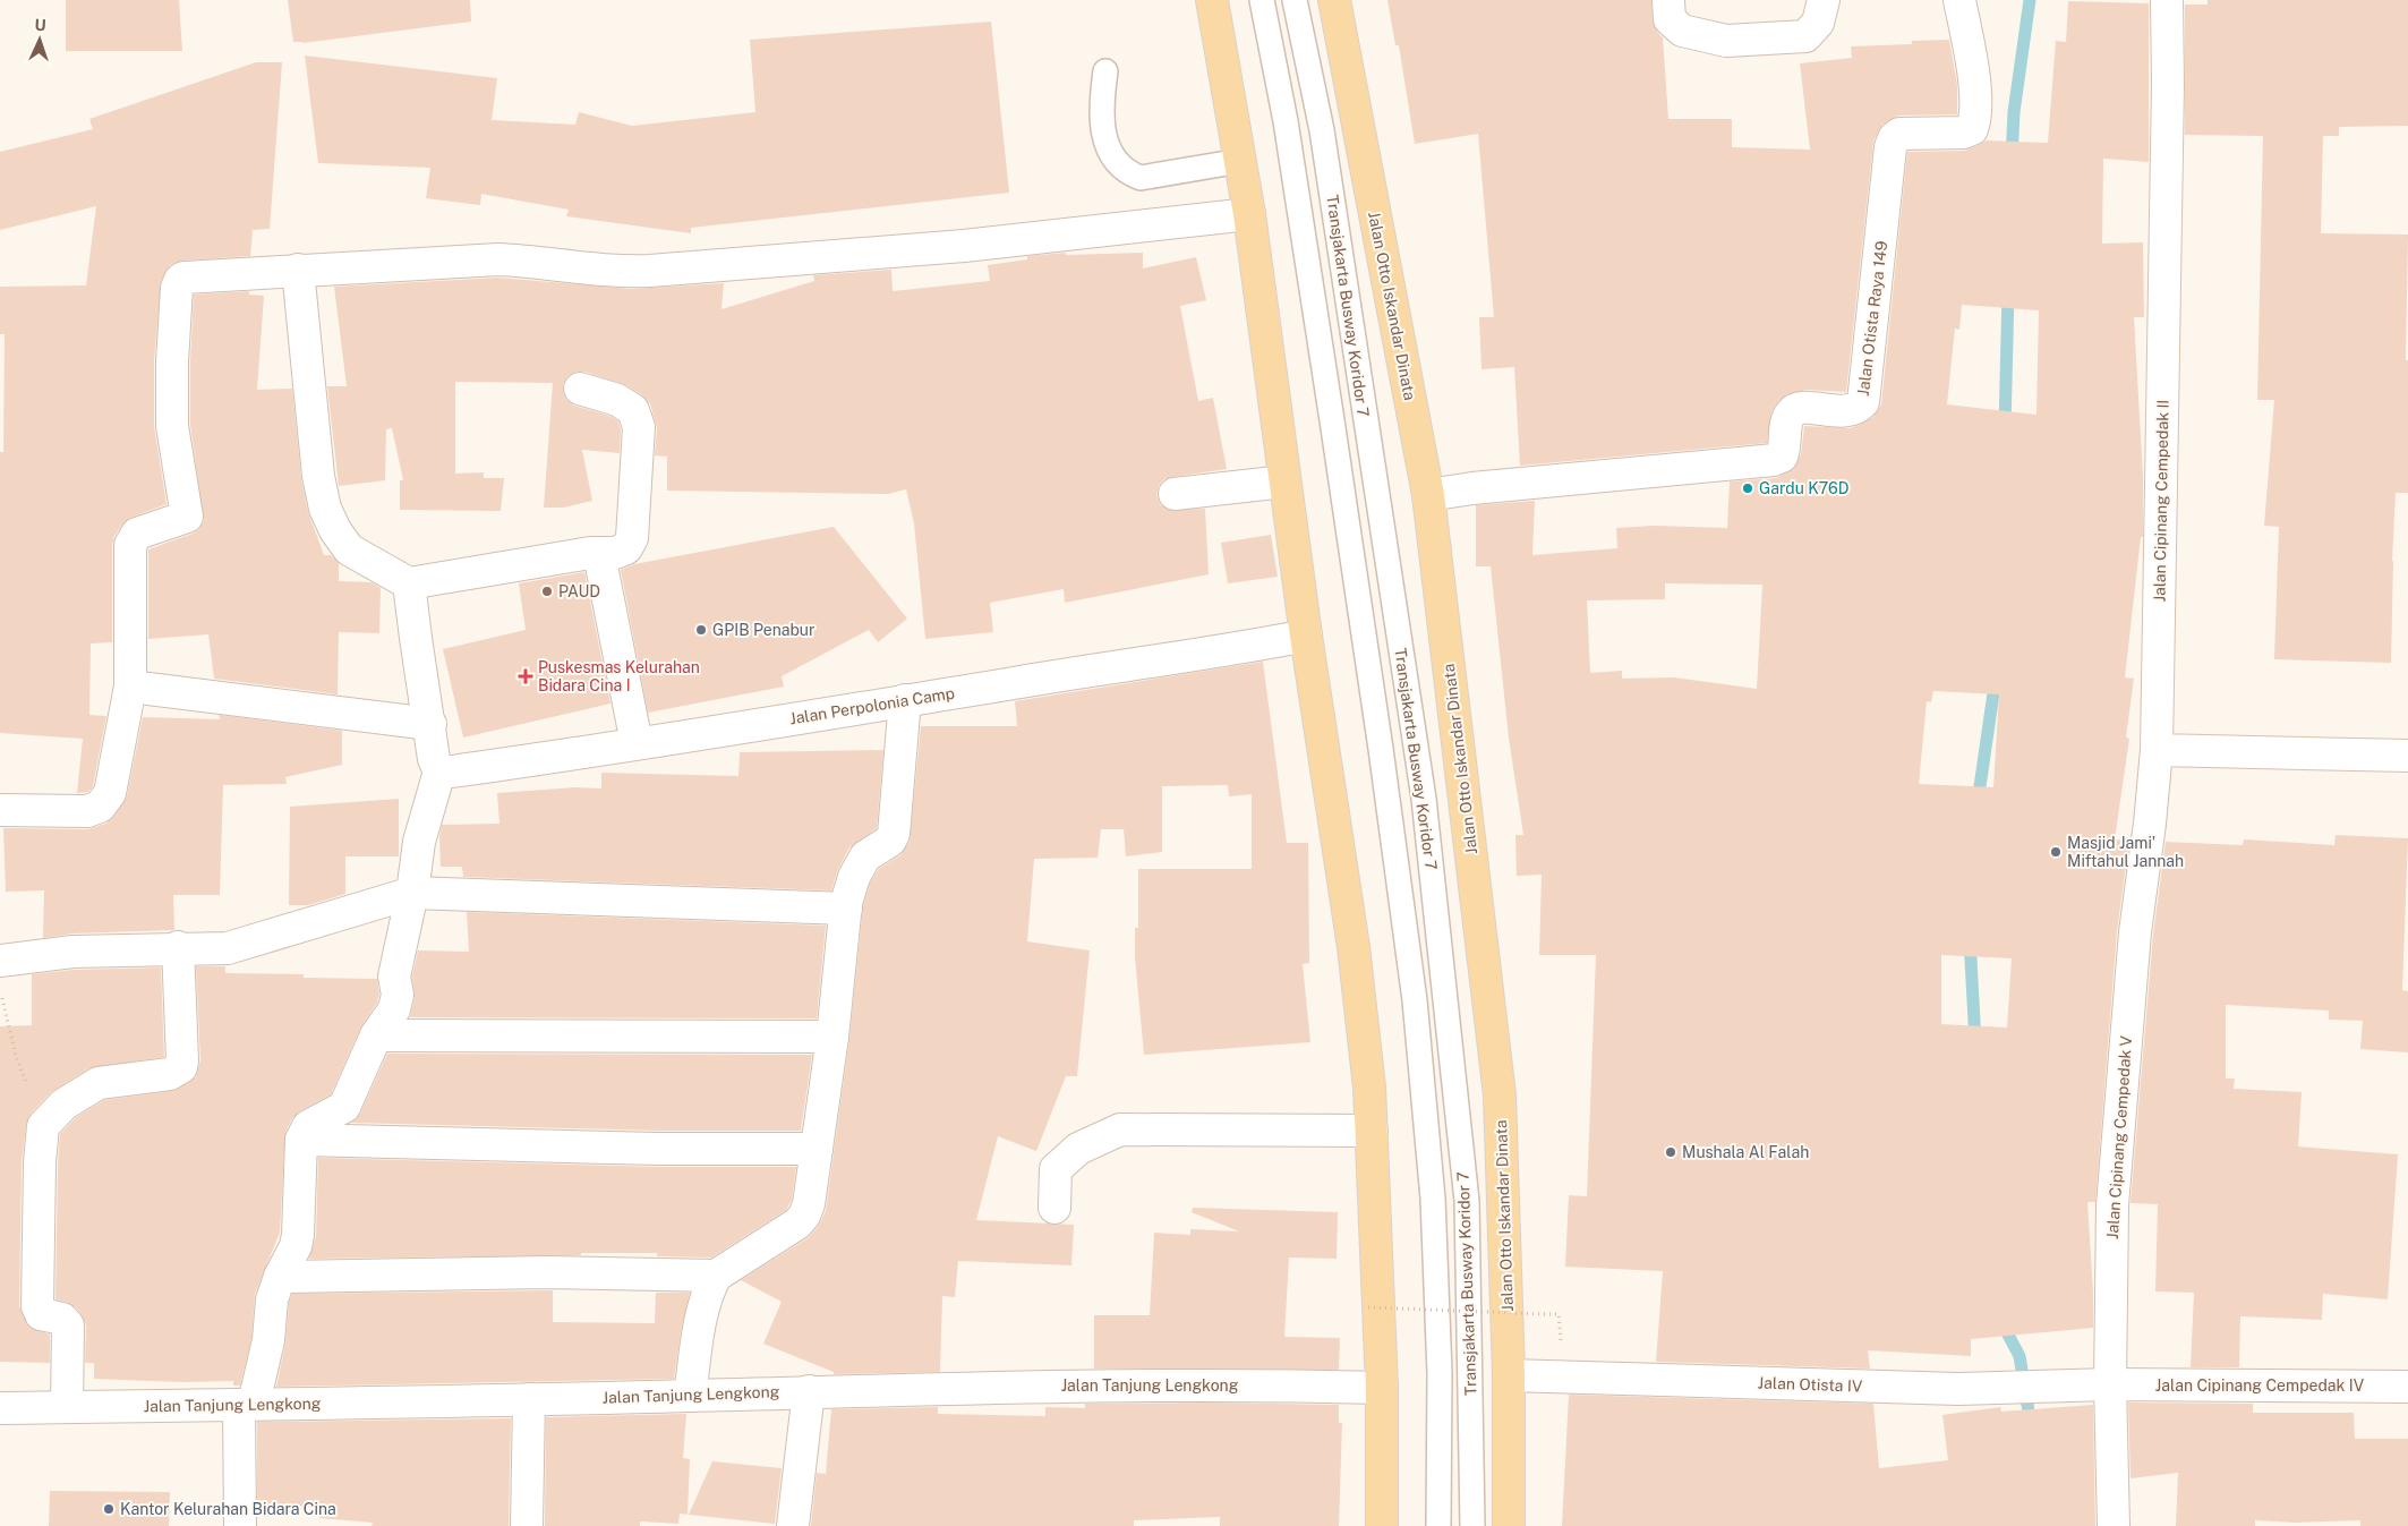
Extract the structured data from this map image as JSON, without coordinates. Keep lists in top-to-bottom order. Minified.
{"streets":{"main road":["Jalan Otto Iskandar Dinata"],"street":["Jalan Otista Raya 149","Jalan Cipinang Cempedak II","Jalan Perpolonia Camp","Jalan Cipinang Cempedak V","Jalan Otista IV","Jalan Tanjung Lengkong","Jalan Cipinang Cempedak IV"],"lane":["Transjakarta Busway Koridor 7"]},"crossings":[["Jalan Otto Iskandar Dinata","Jalan Otista Raya 149"],["Jalan Otto Iskandar Dinata","Jalan Otista IV"],["Jalan Cipinang Cempedak II","Jalan Cipinang Cempedak V"],["Jalan Cipinang Cempedak V","Jalan Otista IV"],["Jalan Cipinang Cempedak V","Jalan Cipinang Cempedak IV"],["Jalan Otista IV","Jalan Cipinang Cempedak IV"]],"places":{"other":["Gardu K76D","PAUD","GPIB Penabur","Masjid Jami' Miftahul Jannah","Mushala Al Falah","Kantor Kelurahan Bidara Cina"],"health":["Puskesmas Kelurahan Bidara Cina I"]},"north":"top"}
